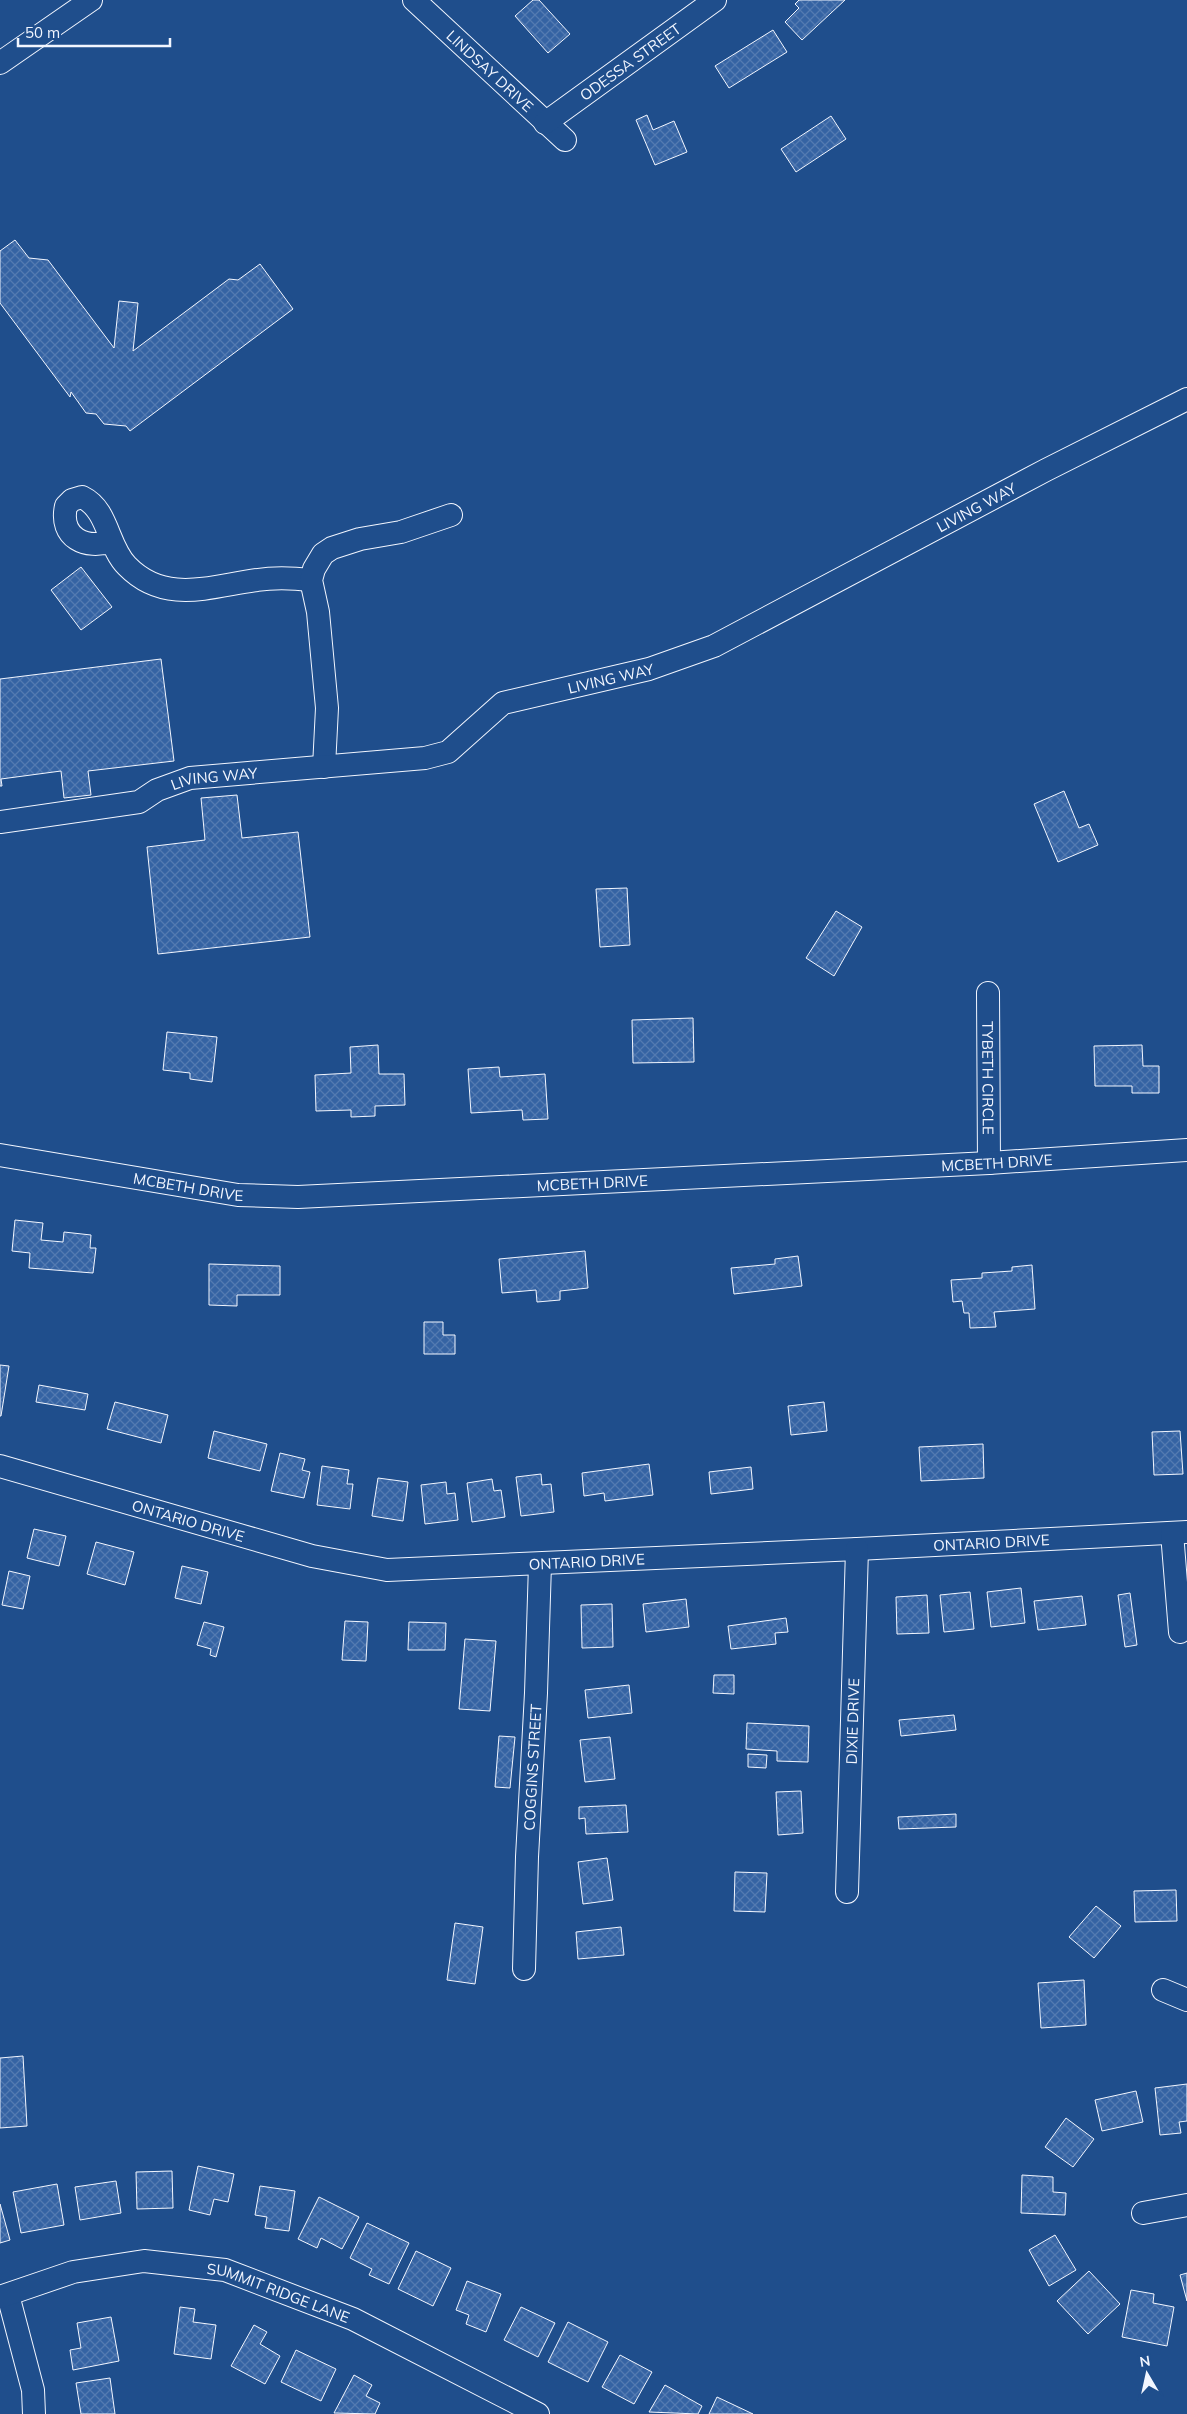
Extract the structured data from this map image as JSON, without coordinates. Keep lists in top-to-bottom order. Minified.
{"streets":{"street":["ODESSA STREET","LINDSAY DRIVE","LIVING WAY","TYBETH CIRCLE","MCBETH DRIVE","ONTARIO DRIVE","DIXIE DRIVE","COGGINS STREET","SUMMIT RIDGE LANE"]},"crossings":[["ODESSA STREET","LINDSAY DRIVE"],["TYBETH CIRCLE","MCBETH DRIVE"],["ONTARIO DRIVE","DIXIE DRIVE"],["ONTARIO DRIVE","COGGINS STREET"]],"scale_bar":"50 m","north":"top"}
